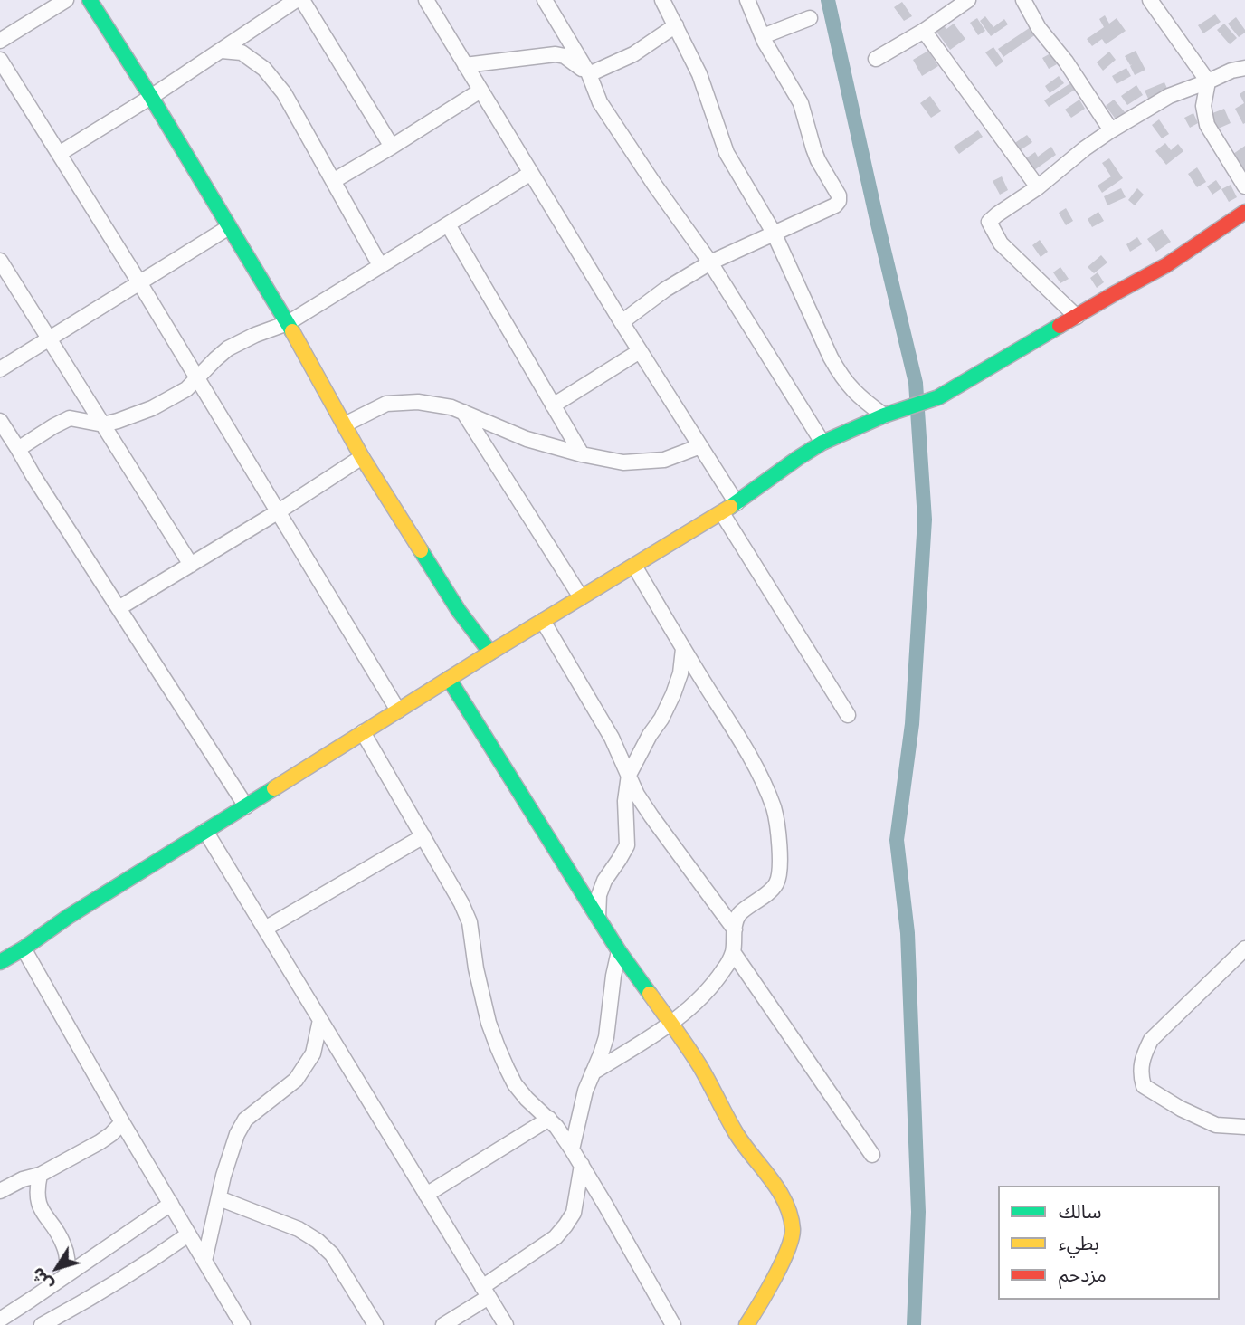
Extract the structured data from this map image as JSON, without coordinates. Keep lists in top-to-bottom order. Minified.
{"legend":["سالك","بطيء","مزدحم"],"north":"bottom left"}
